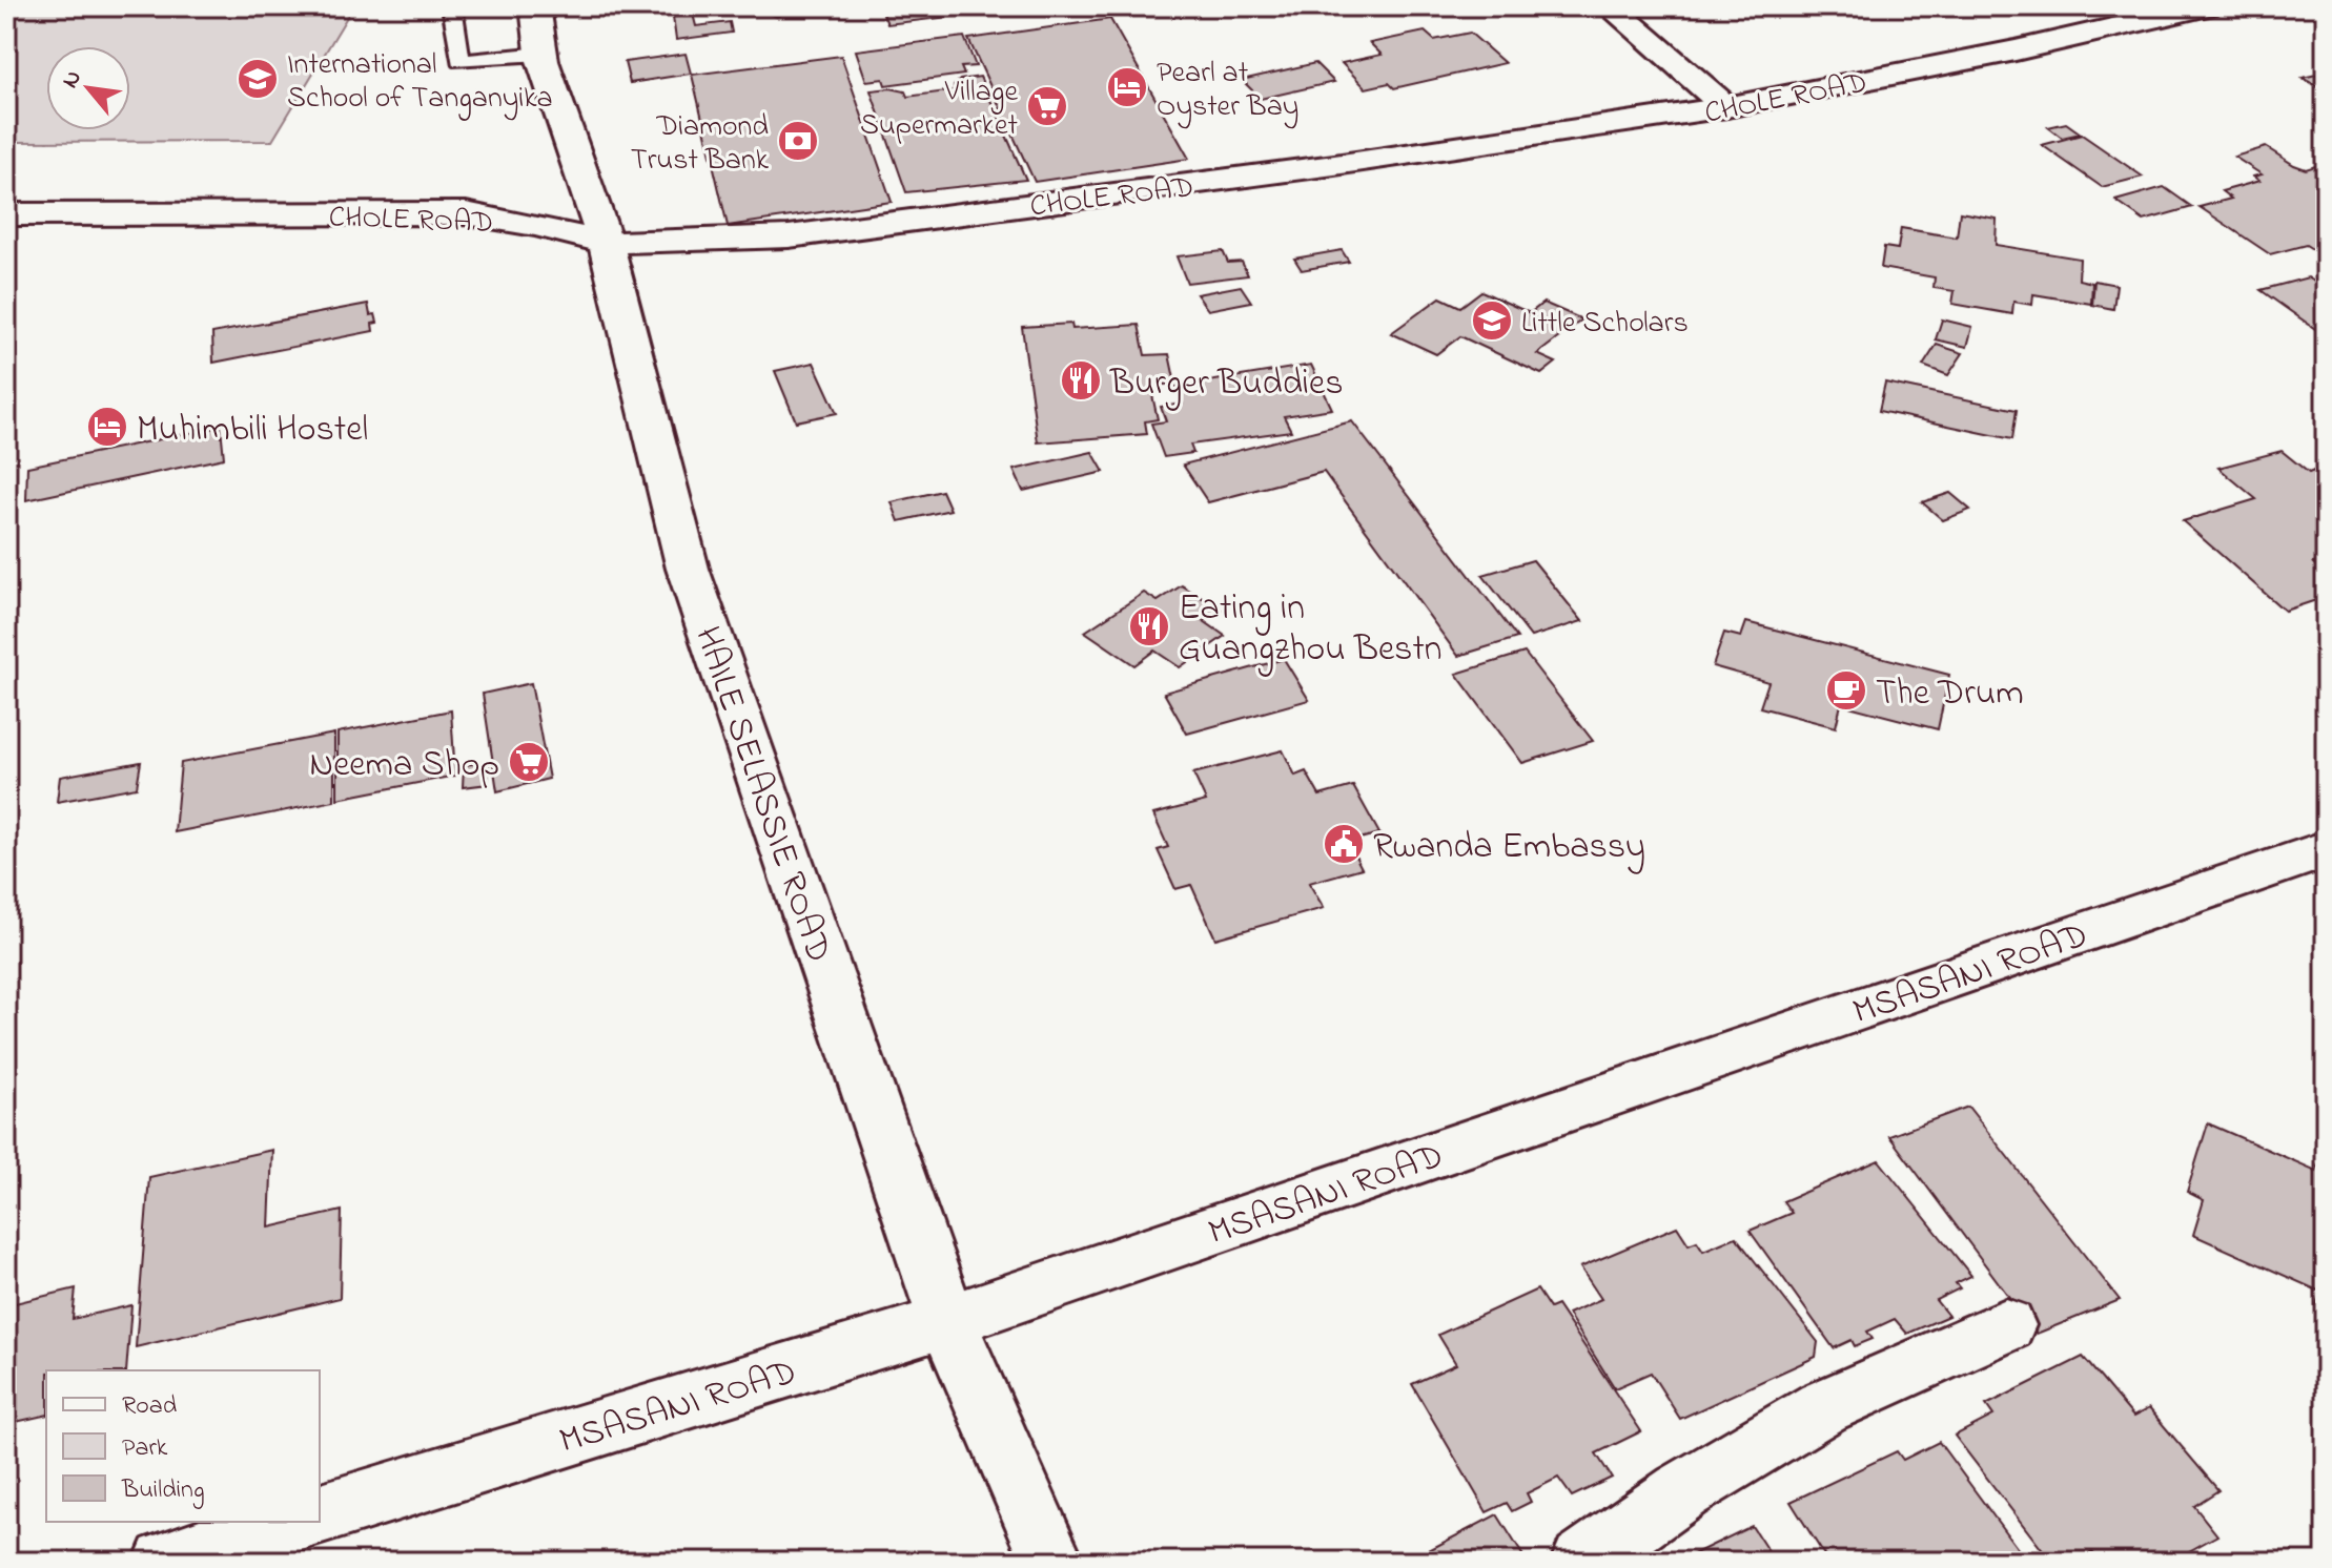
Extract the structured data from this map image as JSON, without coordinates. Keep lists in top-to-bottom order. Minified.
{"streets":{"street":["CHOLE ROAD","HAILE SELASSIE ROAD","MSASANI ROAD"]},"crossings":[["CHOLE ROAD","HAILE SELASSIE ROAD"],["HAILE SELASSIE ROAD","MSASANI ROAD"]],"places":{"school or university":["International School of Tanganyika","Little Scholars"],"hotel":["Pearl at Oyster Bay","Muhimbili Hostel"],"supermarket":["Village Supermarket","Neema Shop"],"bank":["Diamond Trust Bank"],"restaurant":["Burger Buddies","Eating in Guangzhou Bestn"],"cafe":["The Drum"],"public building":["Rwanda Embassy"]},"legend":["Road","Park","Building"],"north":"top left"}
